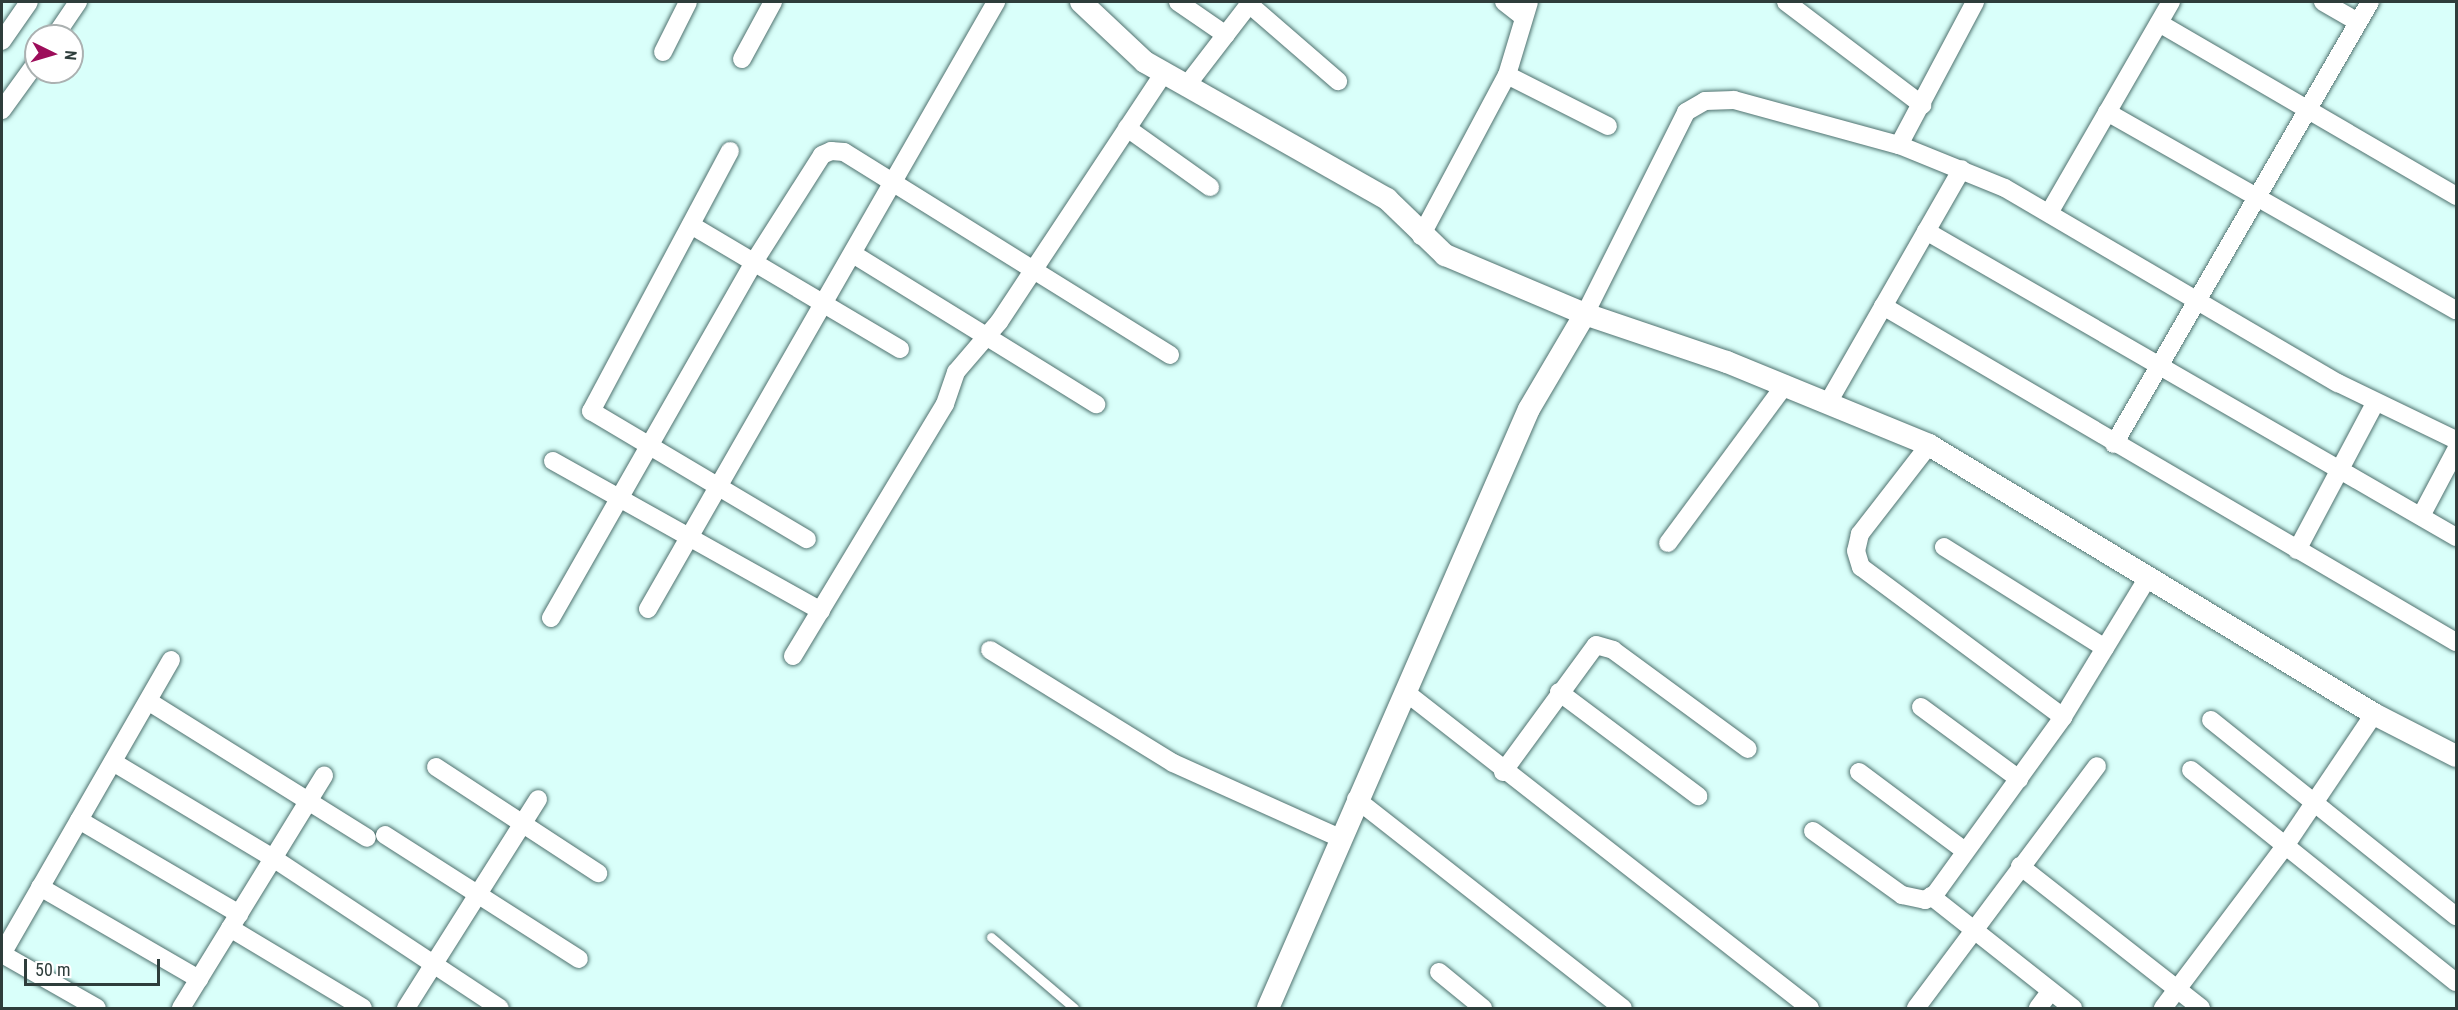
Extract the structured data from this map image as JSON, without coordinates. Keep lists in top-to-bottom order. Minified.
{"scale_bar":"50 m","north":"right"}
